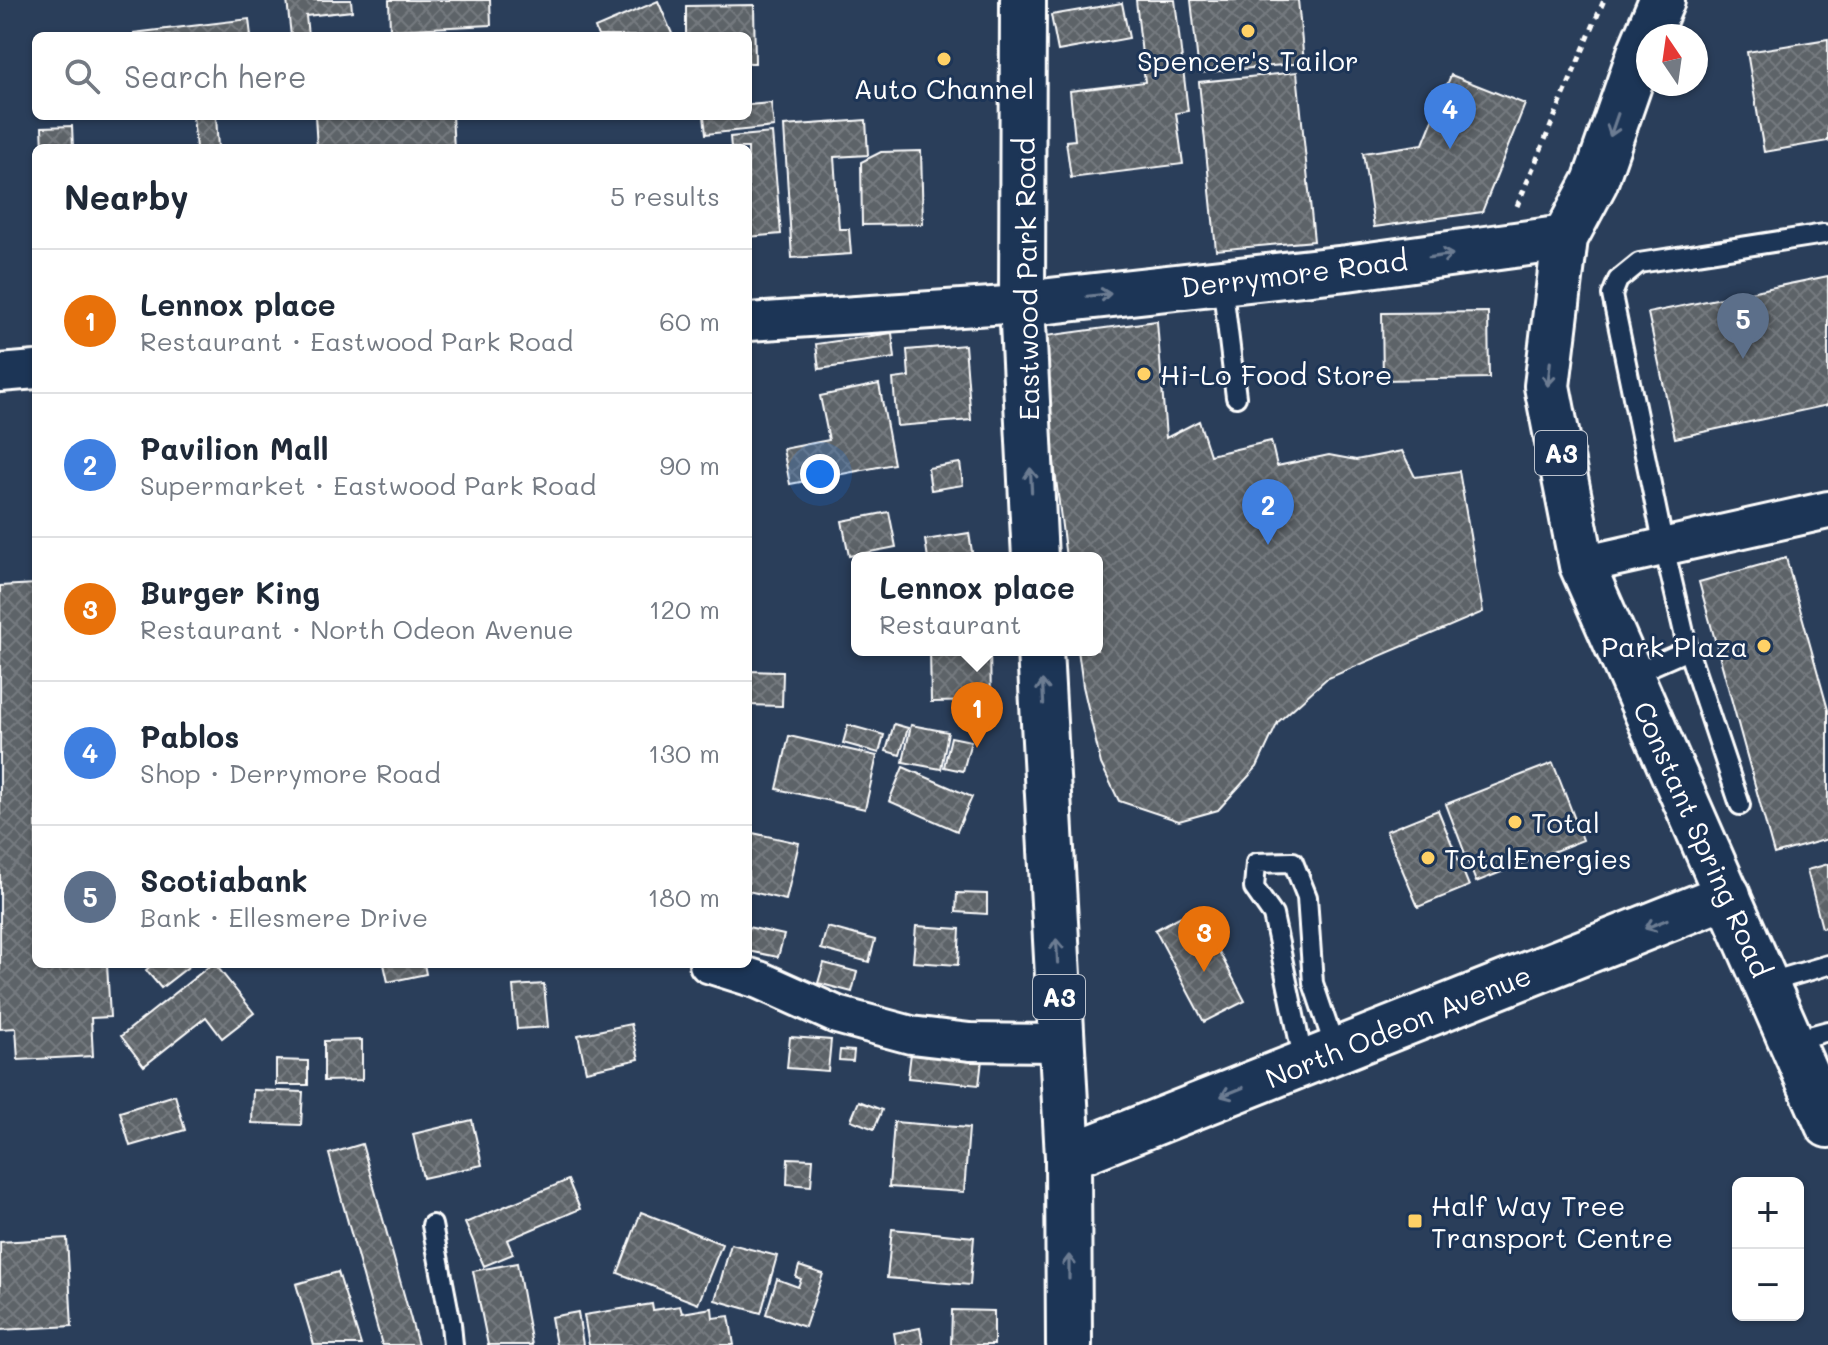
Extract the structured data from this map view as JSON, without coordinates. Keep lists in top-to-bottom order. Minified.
{"streets":{"main road":["Derrymore Road","Eastwood Park Road","A3","Constant Spring Road","North Odeon Avenue"]},"crossings":[["Derrymore Road","Eastwood Park Road"],["Derrymore Road","Constant Spring Road"],["A3","North Odeon Avenue"],["Constant Spring Road","North Odeon Avenue"]],"one_way":["Derrymore Road","Eastwood Park Road","Constant Spring Road","North Odeon Avenue"],"places":{"other":["Spencer's Tailor","Auto Channel","Hi-Lo Food Store","Park Plaza","Total","TotalEnergies"],"transit":["Half Way Tree Transport Centre"]},"north":"top","page":{"search":"Search here","pins":["4","5","2","1","3"],"heading":["Nearby","5 results"],"list":[{"mark":"1","name":"Lennox place","note":"Restaurant · Eastwood Park Road","value":"60 m"},{"mark":"2","name":"Pavilion Mall","note":"Supermarket · Eastwood Park Road","value":"90 m"},{"mark":"3","name":"Burger King","note":"Restaurant · North Odeon Avenue","value":"120 m"},{"mark":"4","name":"Pablos","note":"Shop · Derrymore Road","value":"130 m"},{"mark":"5","name":"Scotiabank","note":"Bank · Ellesmere Drive","value":"180 m"}],"popup":["Lennox place","Restaurant"],"map_buttons":["+","−"]}}
